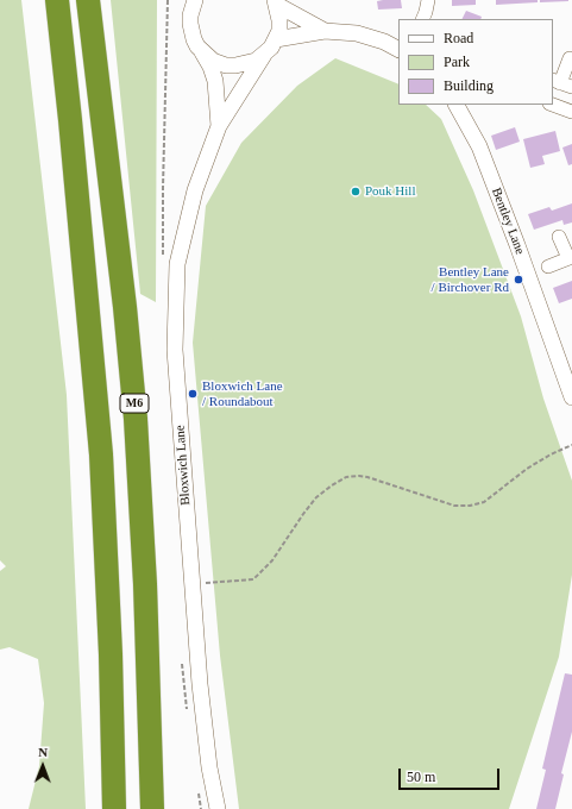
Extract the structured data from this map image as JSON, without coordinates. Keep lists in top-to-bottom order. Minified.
{"streets":{"highway":["M6"],"street":["Bentley Lane","Bloxwich Lane"]},"places":["Pouk Hill","Bentley Lane / Birchover Rd","Bloxwich Lane / Roundabout"],"legend":["Road","Park","Building"],"scale_bar":"50 m","north":"top"}
